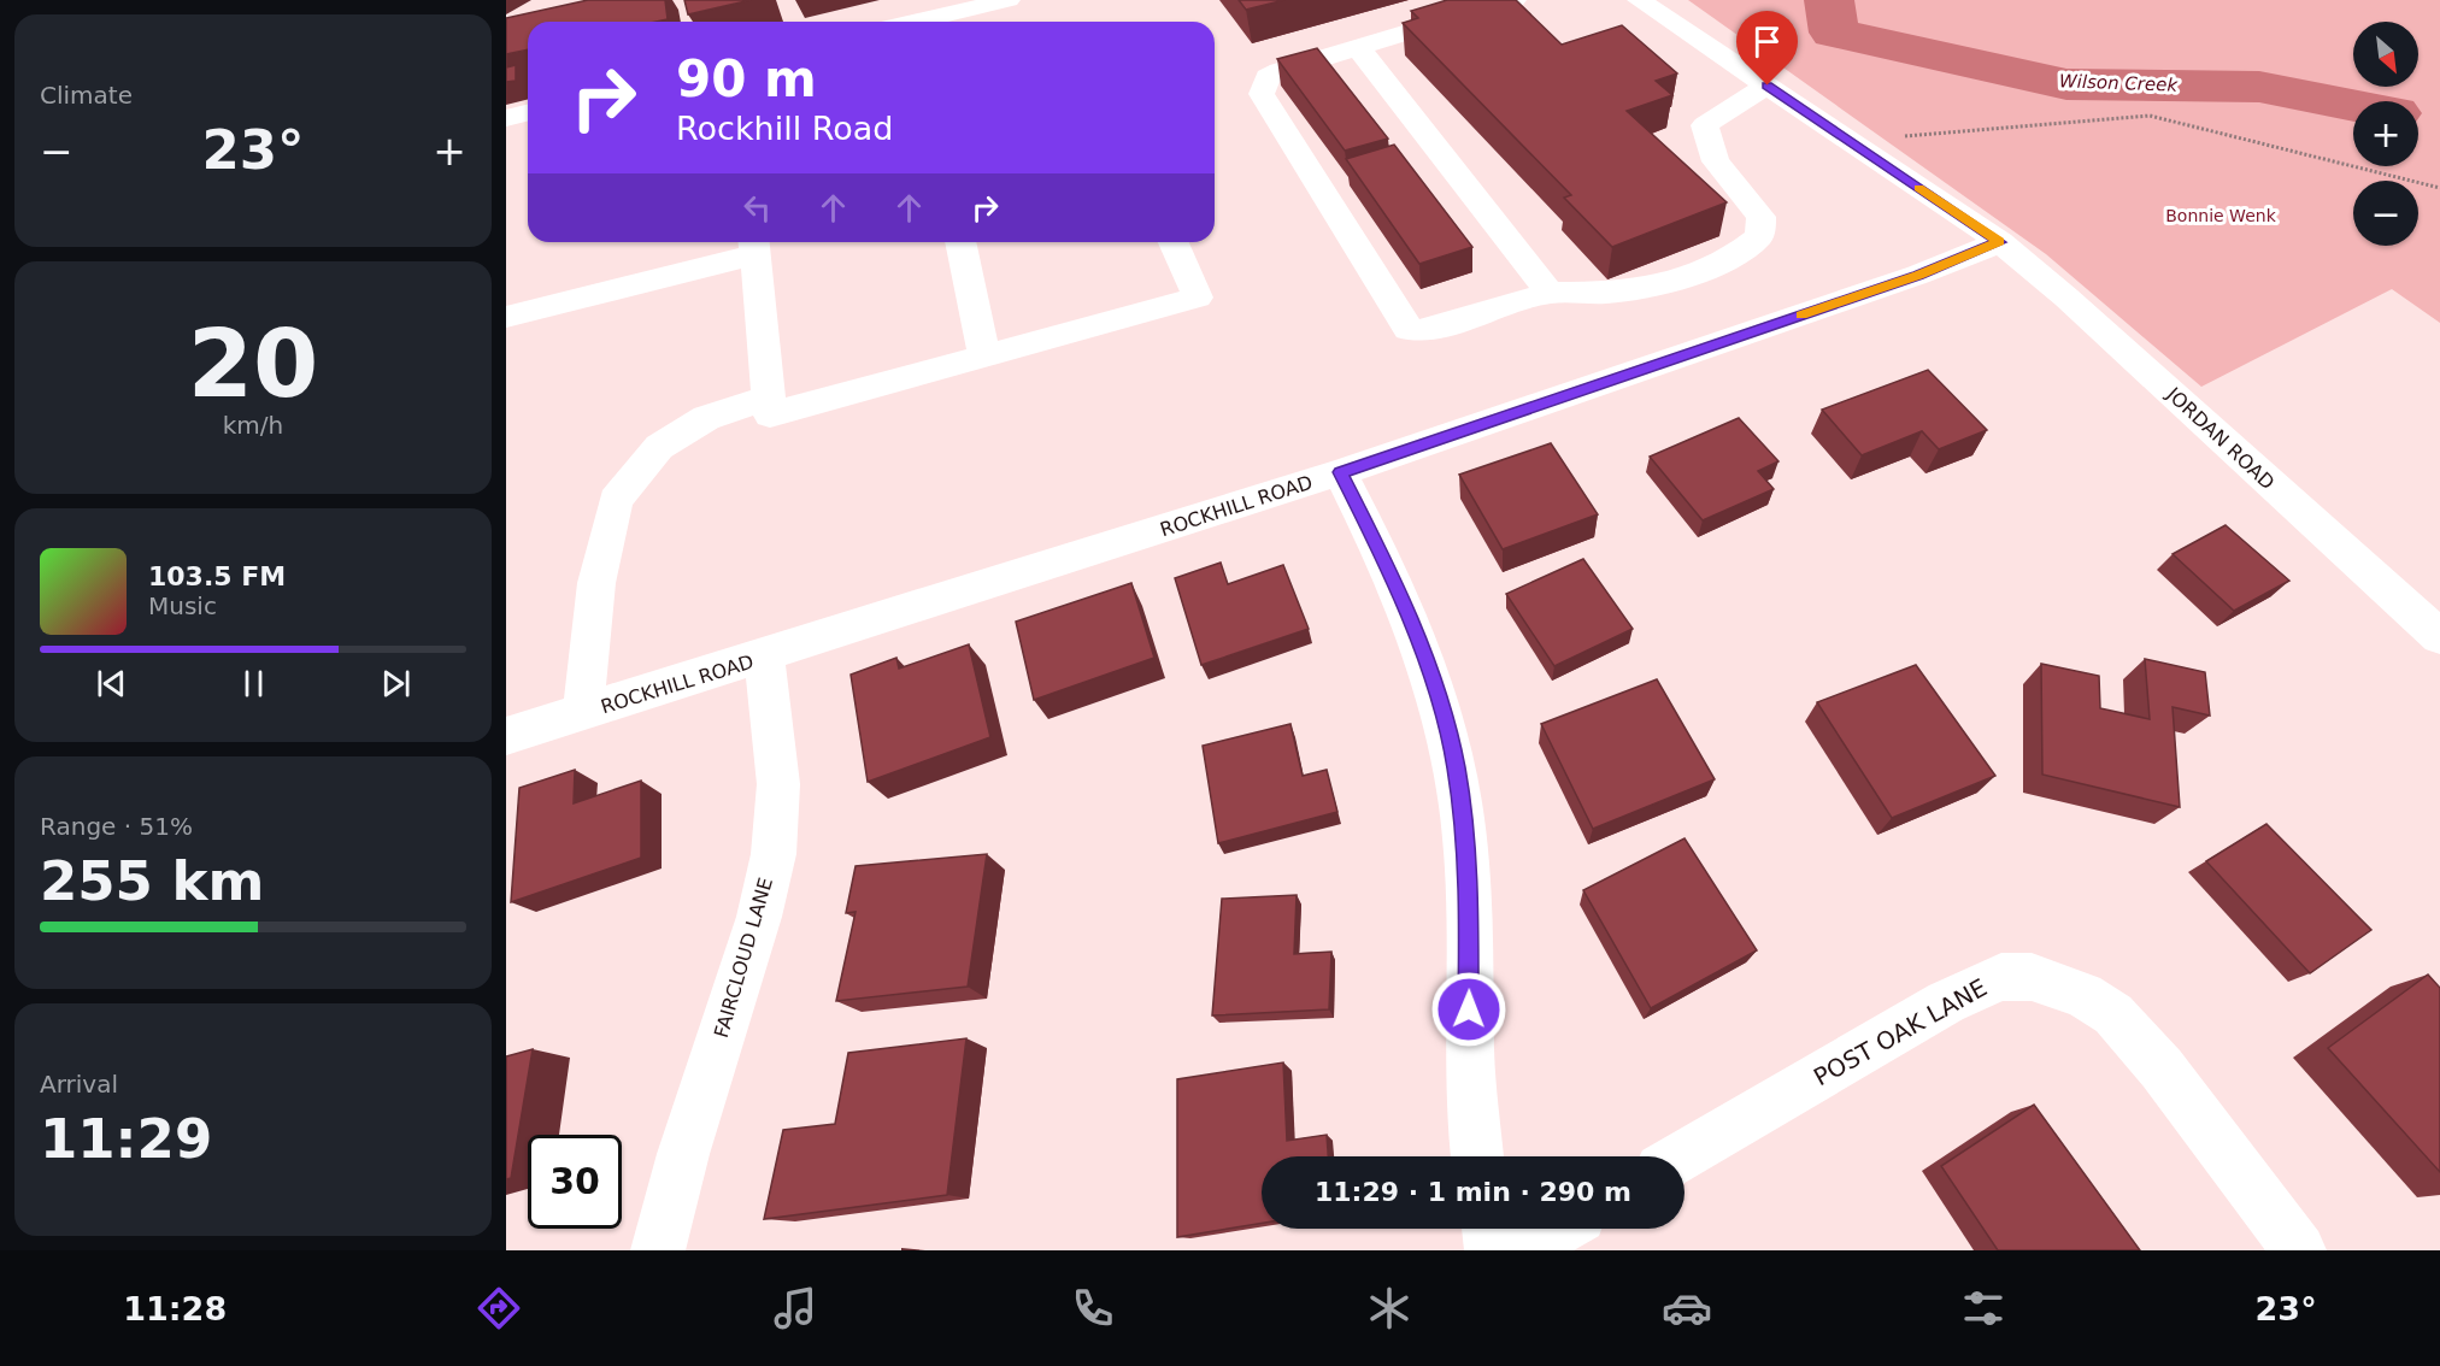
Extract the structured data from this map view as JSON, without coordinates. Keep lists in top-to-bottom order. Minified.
{"streets":{"street":["JORDAN ROAD","ROCKHILL ROAD","FAIRCLOUD LANE","POST OAK LANE"]},"crossings":[["JORDAN ROAD","ROCKHILL ROAD"],["ROCKHILL ROAD","FAIRCLOUD LANE"]],"water":["Wilson Creek"],"parks":["Bonnie Wenk"],"north":"bottom right","page":{"tile":["Climate",["20","km/h"],["Range · 51%","255 km"],["Arrival","11:29"]],"map_buttons":["+","−"],"turn":["90 m","Rockhill Road"],"heat":["−","23°","+"],"song":["103.5 FM","Music"],"limit":"30","trip":"11:29 · 1 min · 290 m","tabs":["11:28","23°"]}}
